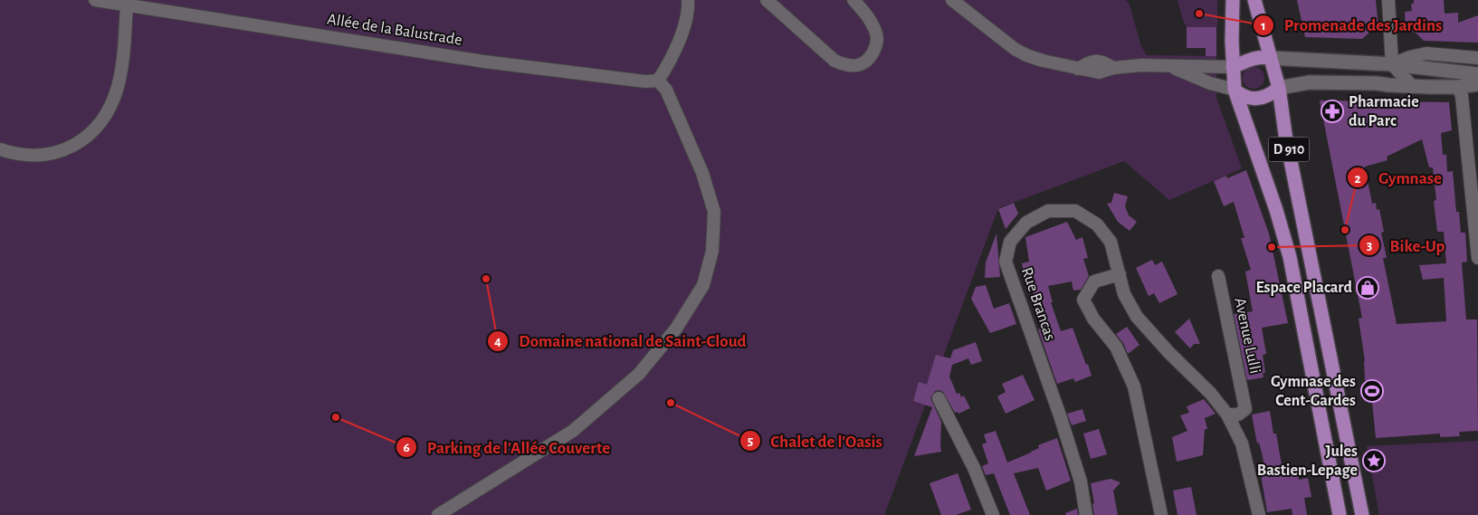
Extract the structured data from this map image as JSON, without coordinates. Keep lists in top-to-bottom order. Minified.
{"streets":{"main road":["D 910"],"street":["Allée de la Balustrade","Rue Brancas","Avenue Lulli"]},"crossings":[["Rue Brancas","Avenue Lulli"]],"places":{"other":["Promenade des Jardins","Gymnase","Bike-Up","Domaine national de Saint-Cloud","Chalet de l'Oasis","Parking de l'Allée Couverte"],"pharmacy":["Pharmacie du Parc"],"shop":["Espace Placard"],"sports":["Gymnase des Cent-Gardes"],"place":["Jules Bastien-Lepage"]}}
